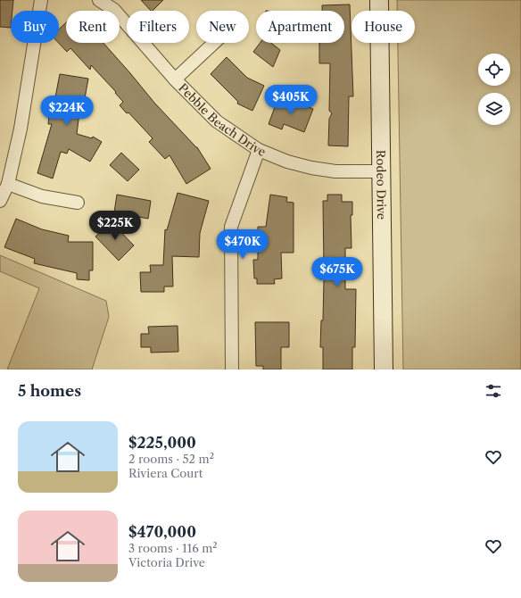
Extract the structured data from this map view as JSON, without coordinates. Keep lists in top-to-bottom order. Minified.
{"streets":{"street":["Pebble Beach Drive","Rodeo Drive"]},"crossings":[["Pebble Beach Drive","Rodeo Drive"]],"page":{"chip":["Buy","Rent","Filters","New","Apartment","House"],"price":["$405K","$224K","$225K","$470K","$675K"],"heading":"5 homes","list":[{"name":"$225,000","note":"2 rooms · 52 m² · Riviera Court"},{"name":"$470,000","note":"3 rooms · 116 m² · Victoria Drive"}]}}
